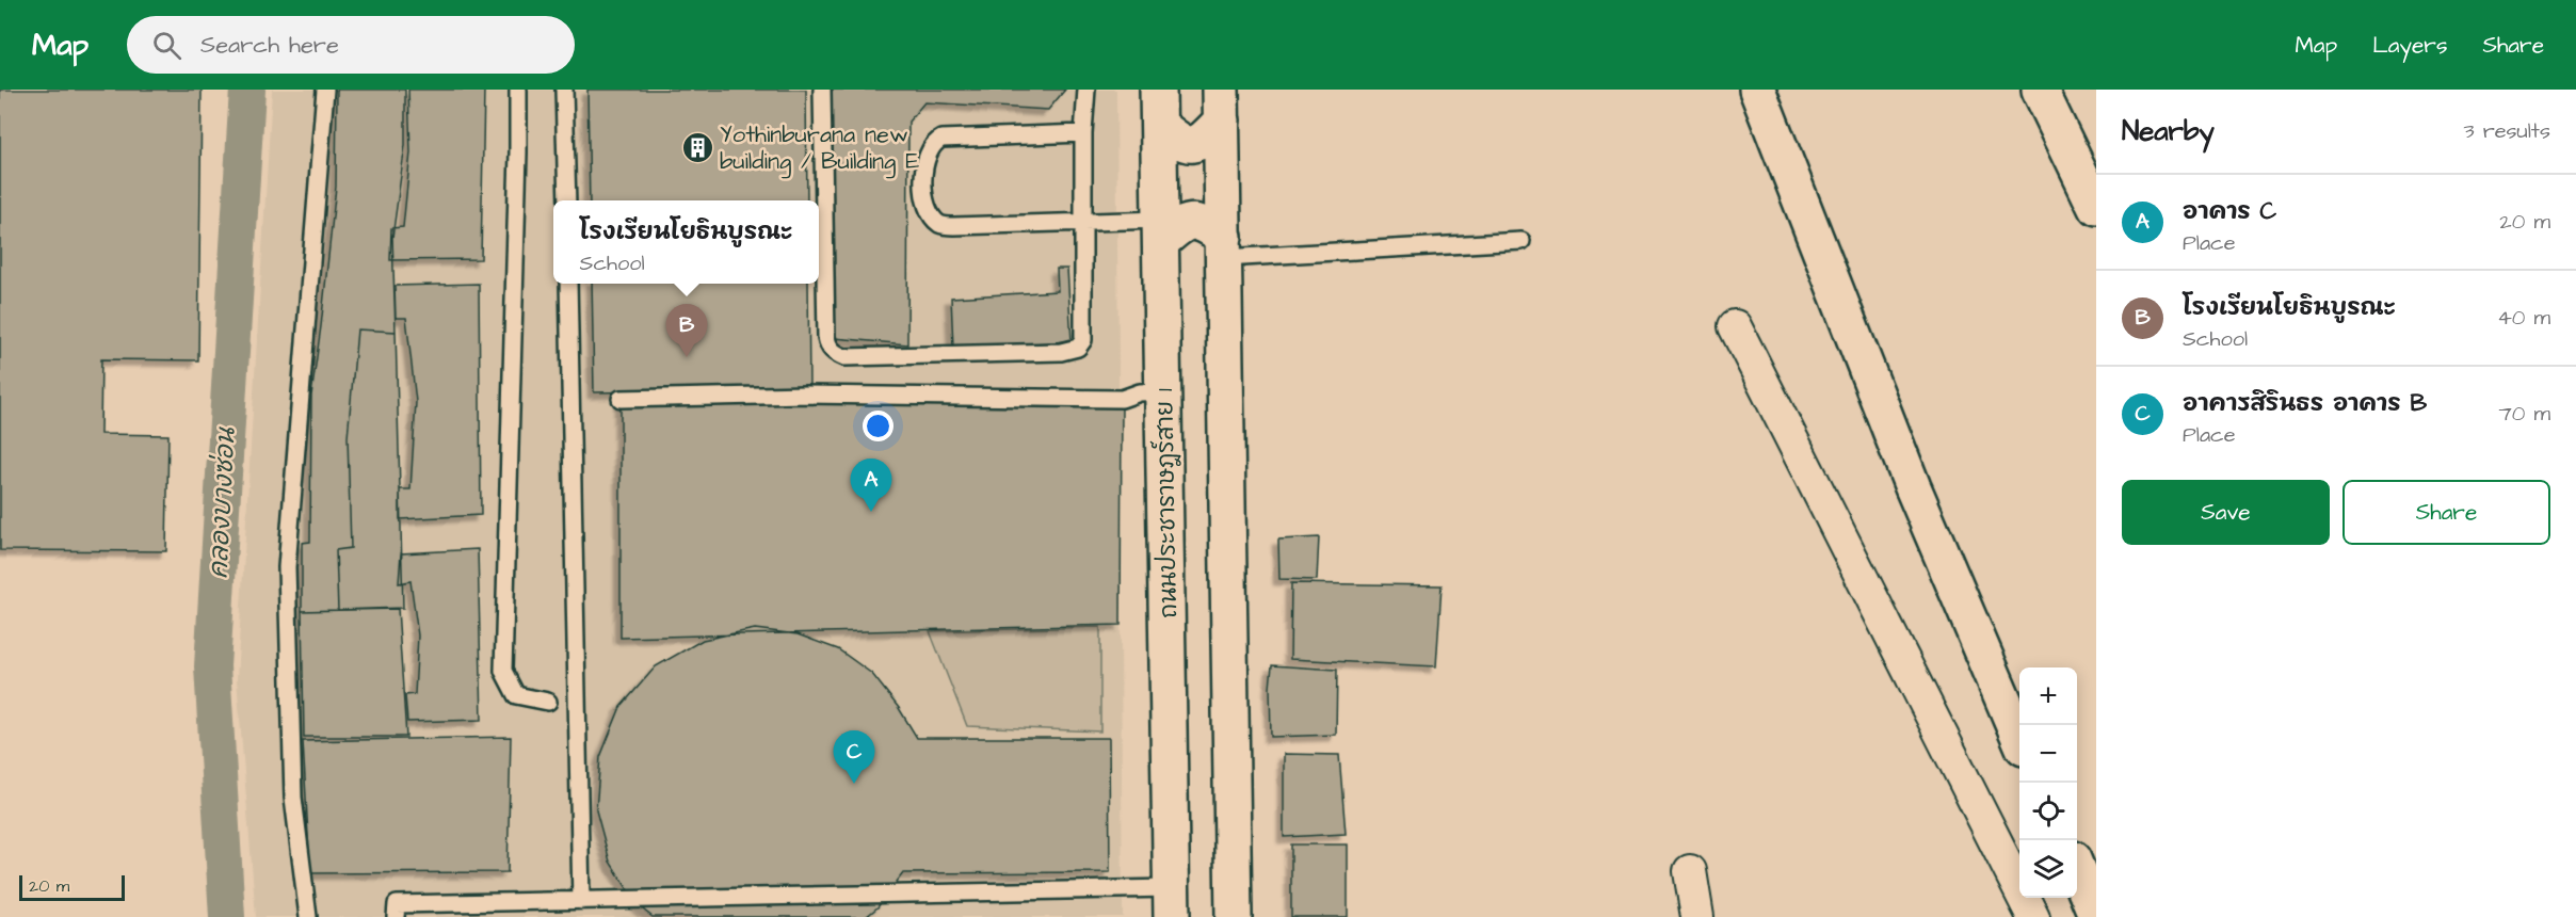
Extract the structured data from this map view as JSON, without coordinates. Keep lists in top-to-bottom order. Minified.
{"streets":{"main road":["ถนนประชาราษฎร์สาย 1"]},"water":["คลองบางซ่อน"],"places":{"building":["Yothinburana new building / Building E"]},"scale_bar":"20 m","page":{"header":"Map","search":"Search here","nav":["Map","Layers","Share"],"heading":["Nearby","3 results"],"list":[{"mark":"A","name":"อาคาร C","note":"Place","value":"20 m"},{"mark":"B","name":"โรงเรียนโยธินบูรณะ","note":"School","value":"40 m"},{"mark":"C","name":"อาคารสิรินธร อาคาร B","note":"Place","value":"70 m"}],"popup":["โรงเรียนโยธินบูรณะ","School"],"pins":["B","A","C"],"buttons":["Save","Share"],"map_buttons":["+","−"],"scale":"20 m"}}
